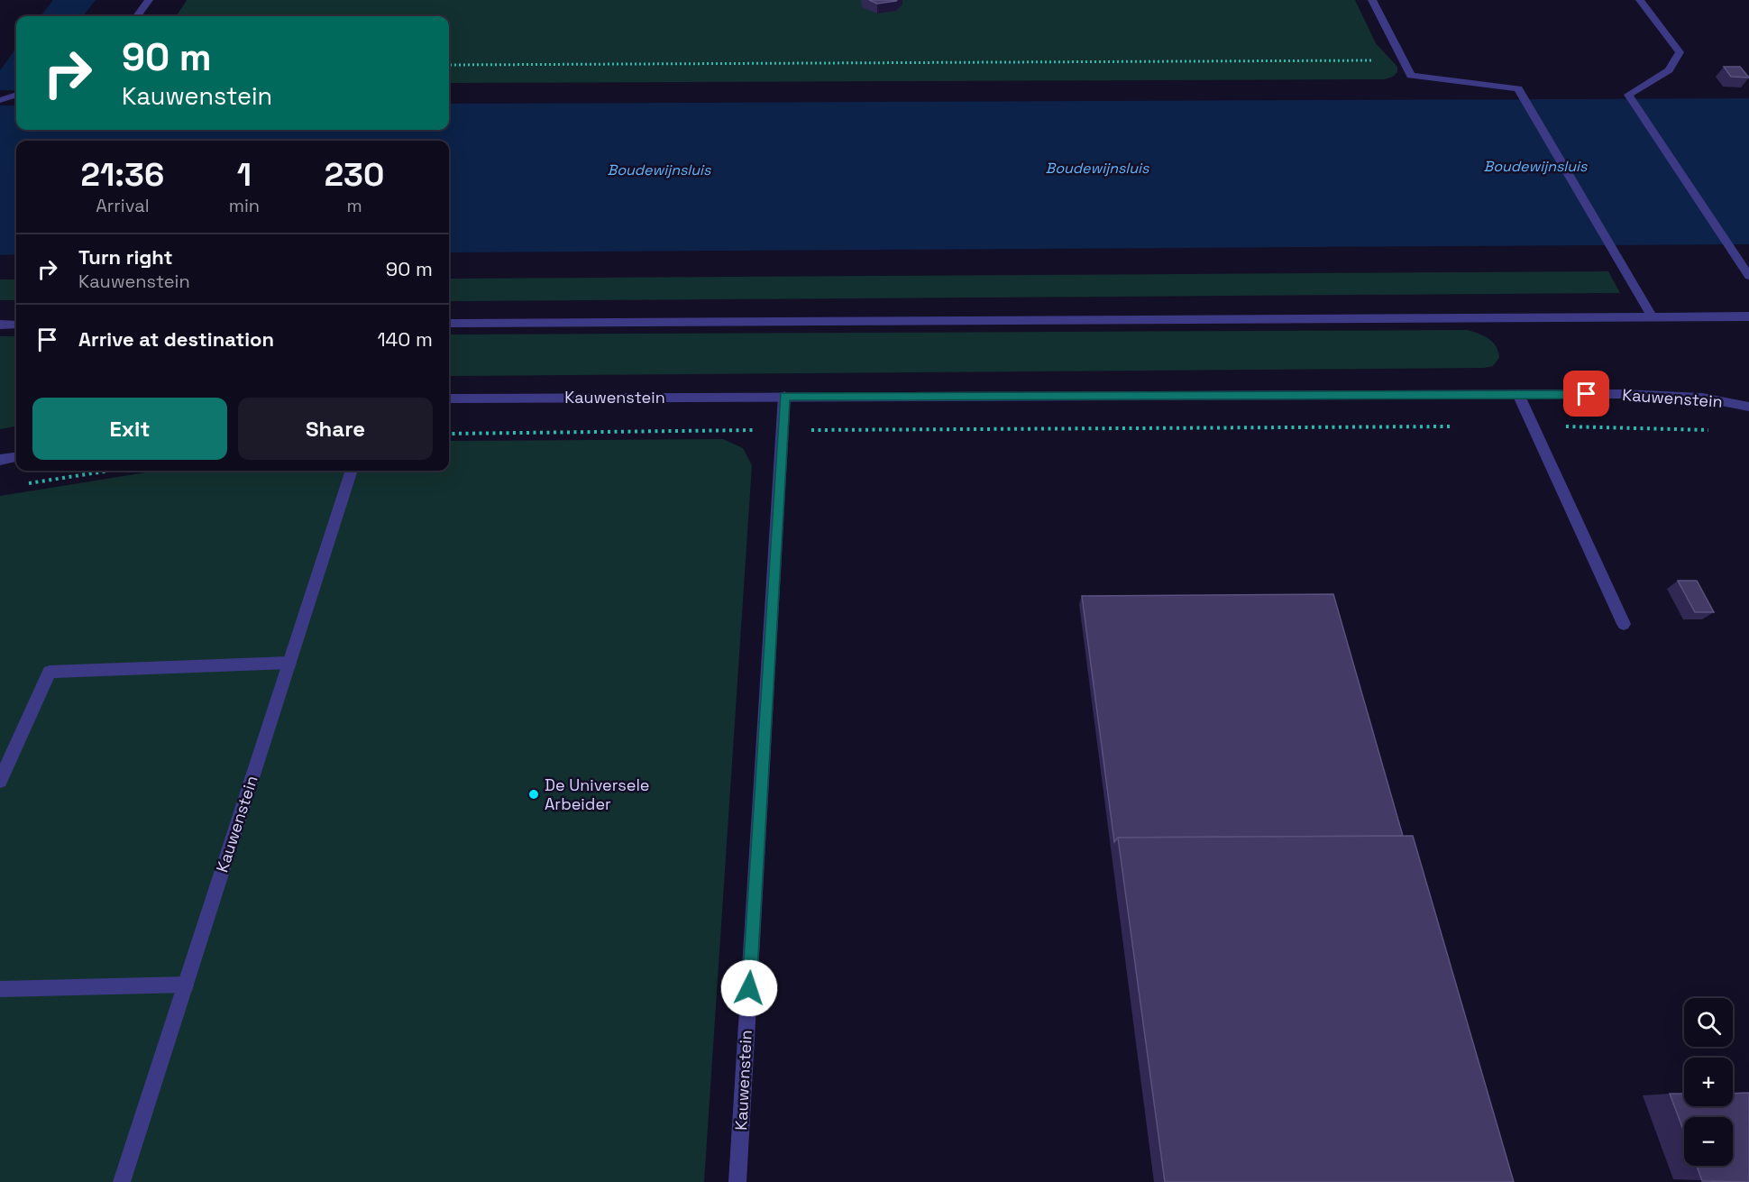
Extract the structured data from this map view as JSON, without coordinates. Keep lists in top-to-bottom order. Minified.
{"streets":{"street":["Kauwenstein"]},"water":["Boudewijnsluis"],"places":["De Universele Arbeider"],"page":{"turn":["90 m","Kauwenstein"],"eta":["21:36","Arrival","1","min","230","m"],"list":[{"name":"Turn right","note":"Kauwenstein","value":"90 m"},{"name":"Arrive at destination","value":"140 m"}],"buttons":["Exit","Share"],"map_buttons":["+","−"]}}
